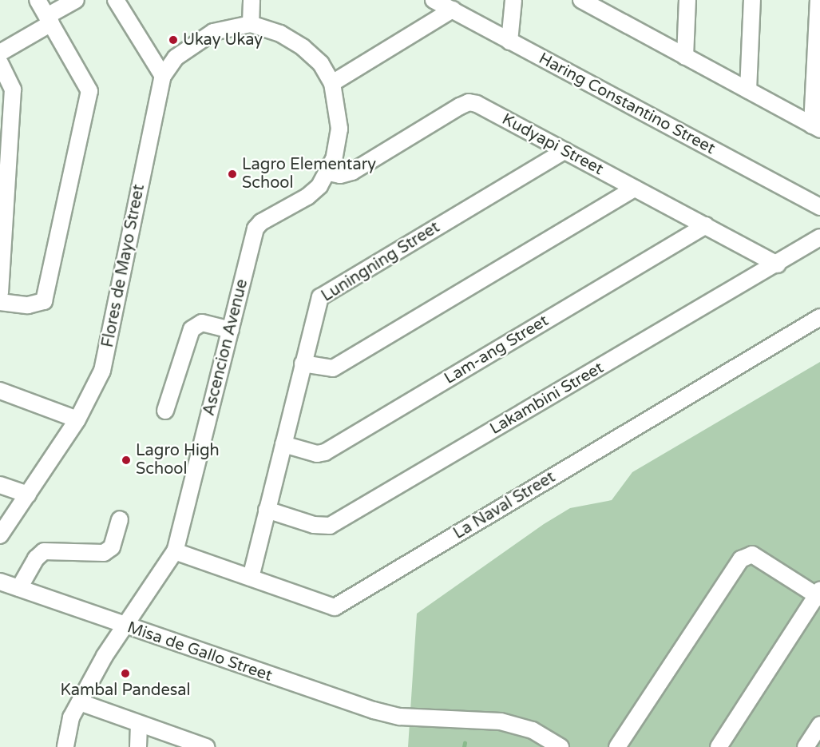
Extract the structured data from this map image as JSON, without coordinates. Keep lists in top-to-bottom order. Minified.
{"streets":{"street":["Haring Constantino Street","Kudyapi Street","Luningning Street","Flores de Mayo Street","Ascencion Avenue","Lam-ang Street","Lakambini Street","La Naval Street","Misa de Gallo Street"]},"crossings":[["Kudyapi Street","Luningning Street"],["Kudyapi Street","Ascencion Avenue"],["Kudyapi Street","Lam-ang Street"],["Kudyapi Street","Lakambini Street"],["Luningning Street","Lam-ang Street"],["Luningning Street","Lakambini Street"],["Luningning Street","La Naval Street"],["Flores de Mayo Street","Ascencion Avenue"],["Ascencion Avenue","La Naval Street"],["Ascencion Avenue","Misa de Gallo Street"]],"places":["Ukay Ukay","Lagro Elementary School","Lagro High School","Kambal Pandesal"]}
